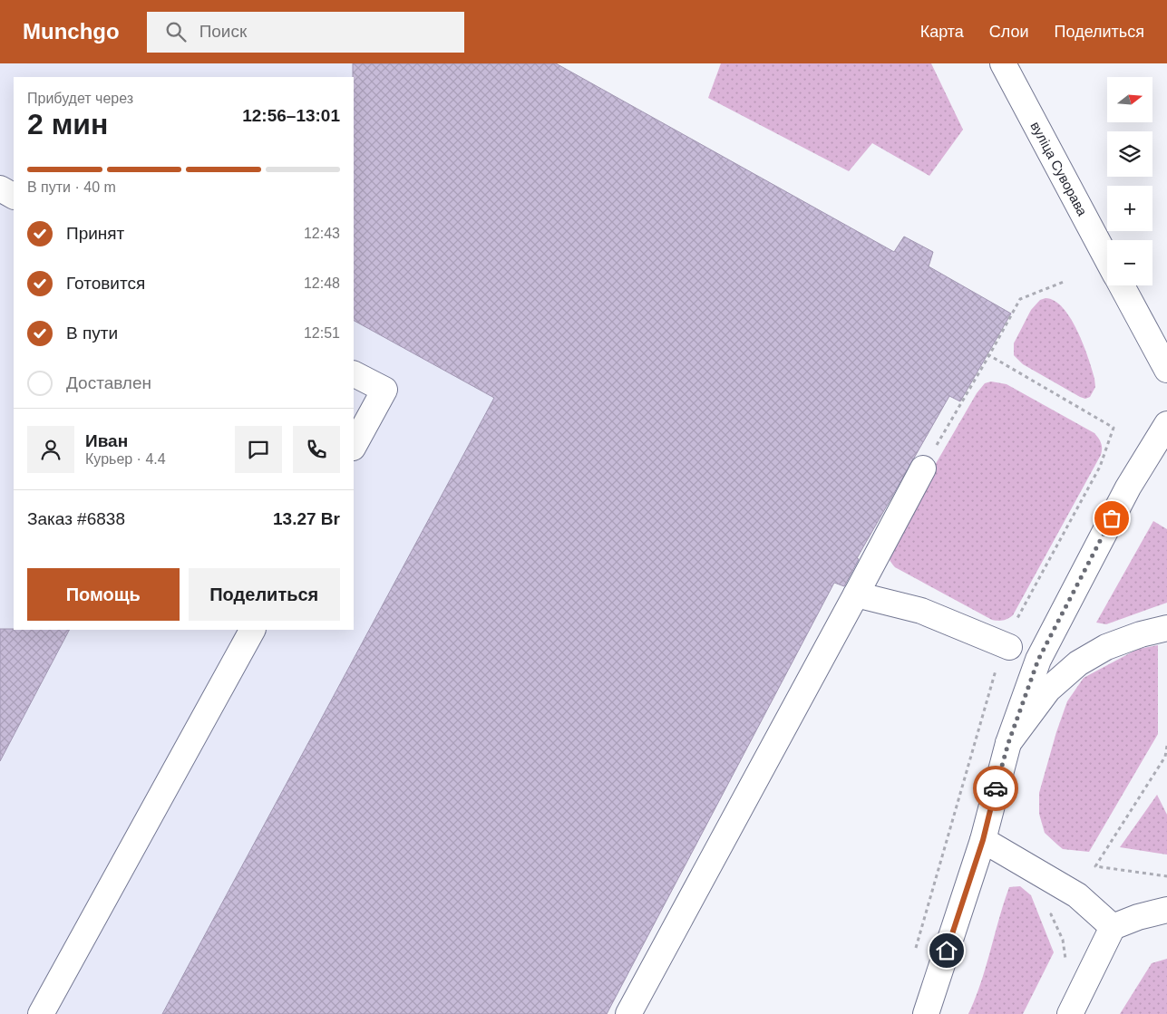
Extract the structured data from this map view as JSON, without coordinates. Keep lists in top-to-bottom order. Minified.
{"streets":{"street":["вуліца Суворава"]},"north":"right","page":{"header":"Munchgo","search":"Поиск","nav":["Карта","Слои","Поделиться"],"map_buttons":["+","−"],"heading":["2 мин","Прибудет через","12:56–13:01"],"panel":["Иван","Курьер · 4.4","Заказ #6838","13.27 Br"],"bar":"В пути · 40 m","list":[["Принят","12:43"],["Готовится","12:48"],["В пути","12:51"],"Доставлен"],"buttons":["Помощь","Поделиться"]}}
